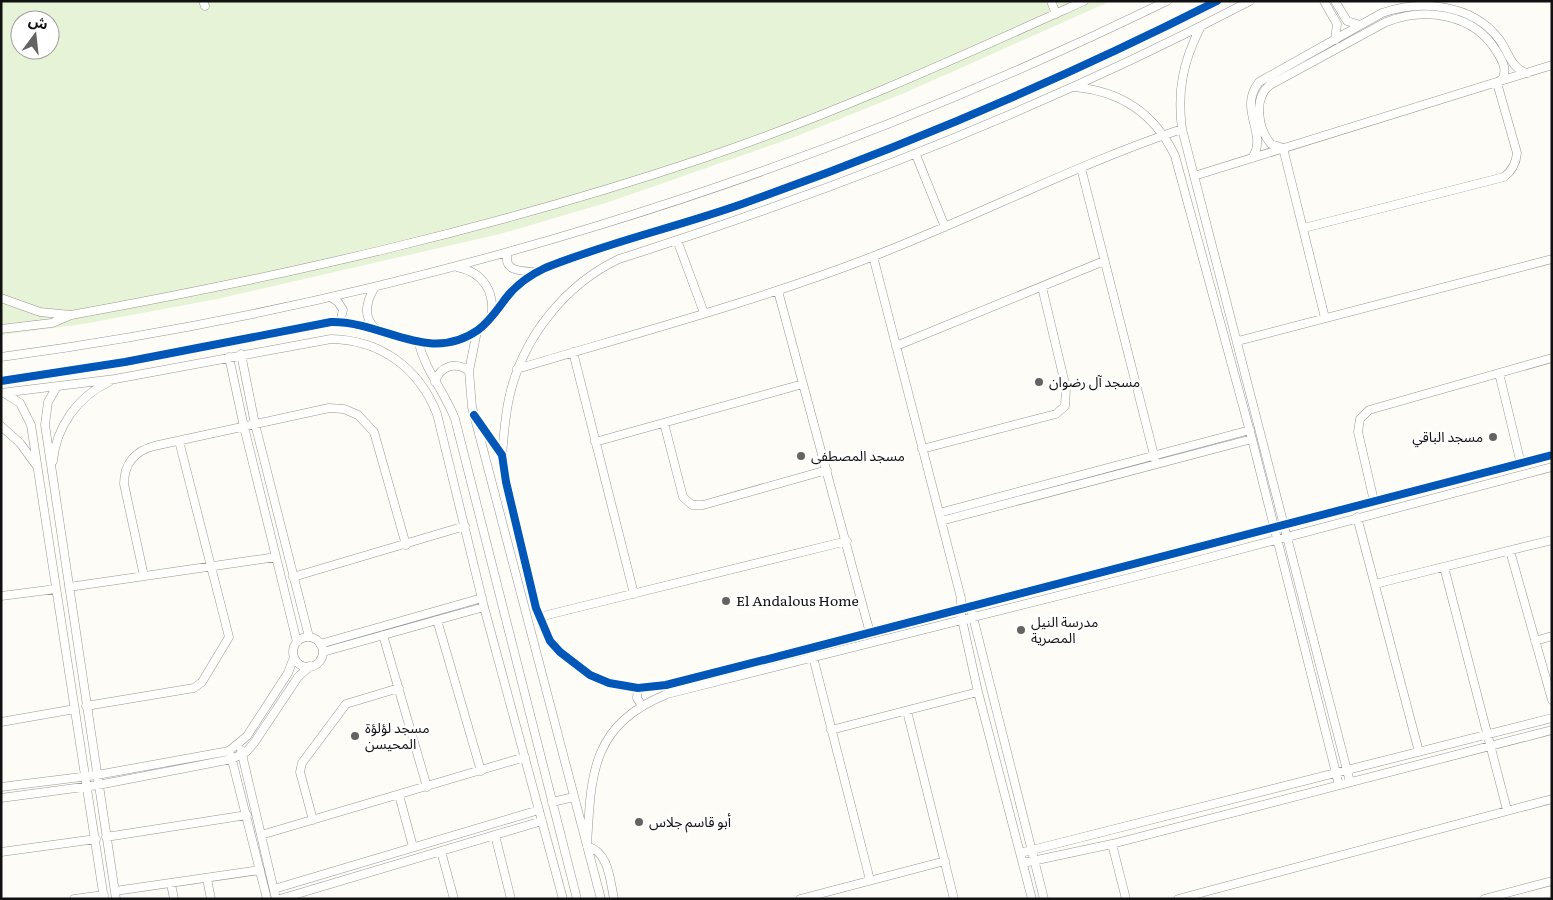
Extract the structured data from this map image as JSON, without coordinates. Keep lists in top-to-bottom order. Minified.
{"places":["مسجد آل رضوان","مسجد الباقي","مسجد المصطفى","El Andalous Home","مدرسة النيل المصرية","مسجد لؤلؤة المحيسن","أبو قاسم جلاس"],"north":"top"}
